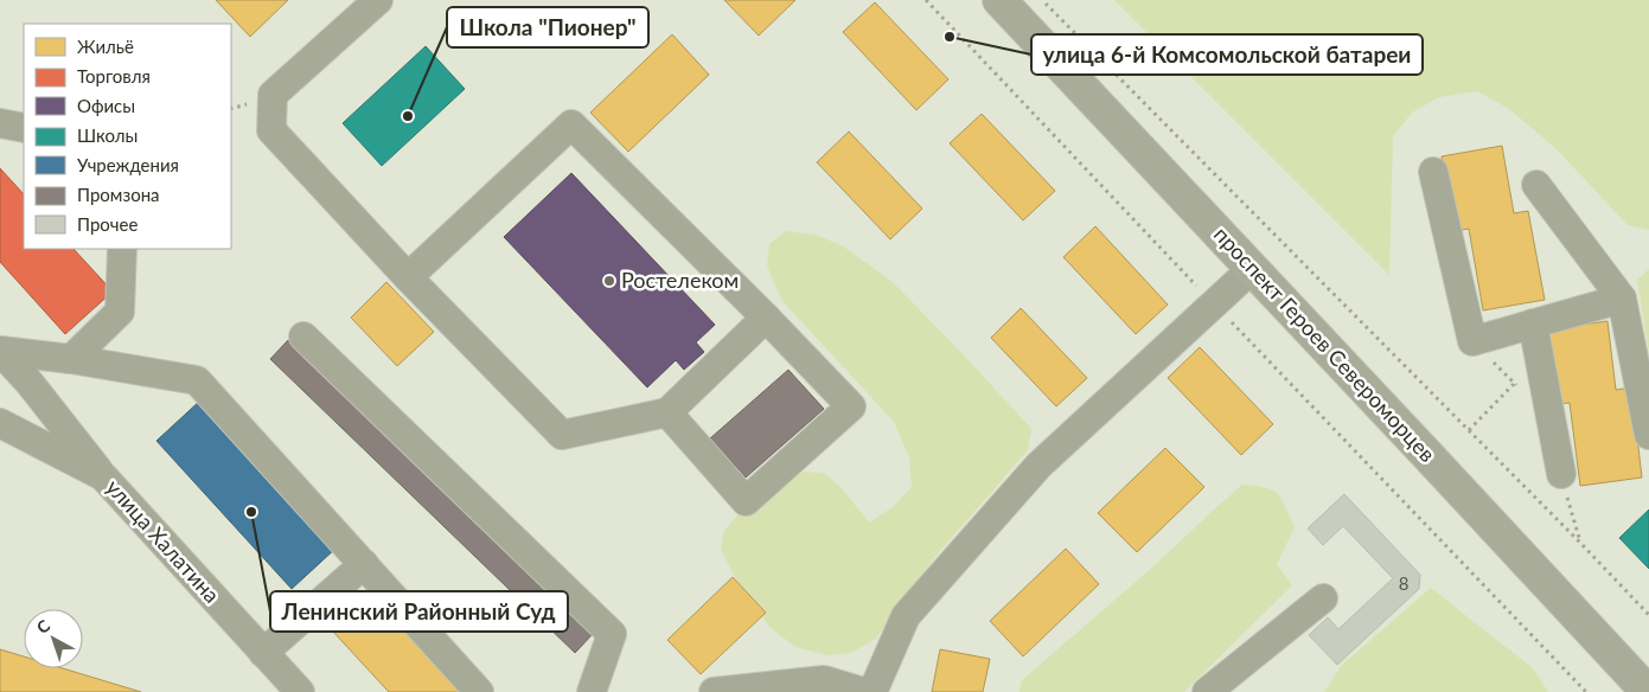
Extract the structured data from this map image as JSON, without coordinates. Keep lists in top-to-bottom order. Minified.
{"streets":{"main road":["проспект Героев Североморцев"],"street":["улица Халатина"]},"places":["улица 6-й Комсомольской батареи","Школа \"Пионер\"","Ростелеком","Ленинский Районный Суд"],"house_numbers":["8"],"legend":["Жильё","Торговля","Офисы","Школы","Учреждения","Промзона","Прочее"],"north":"top left"}
